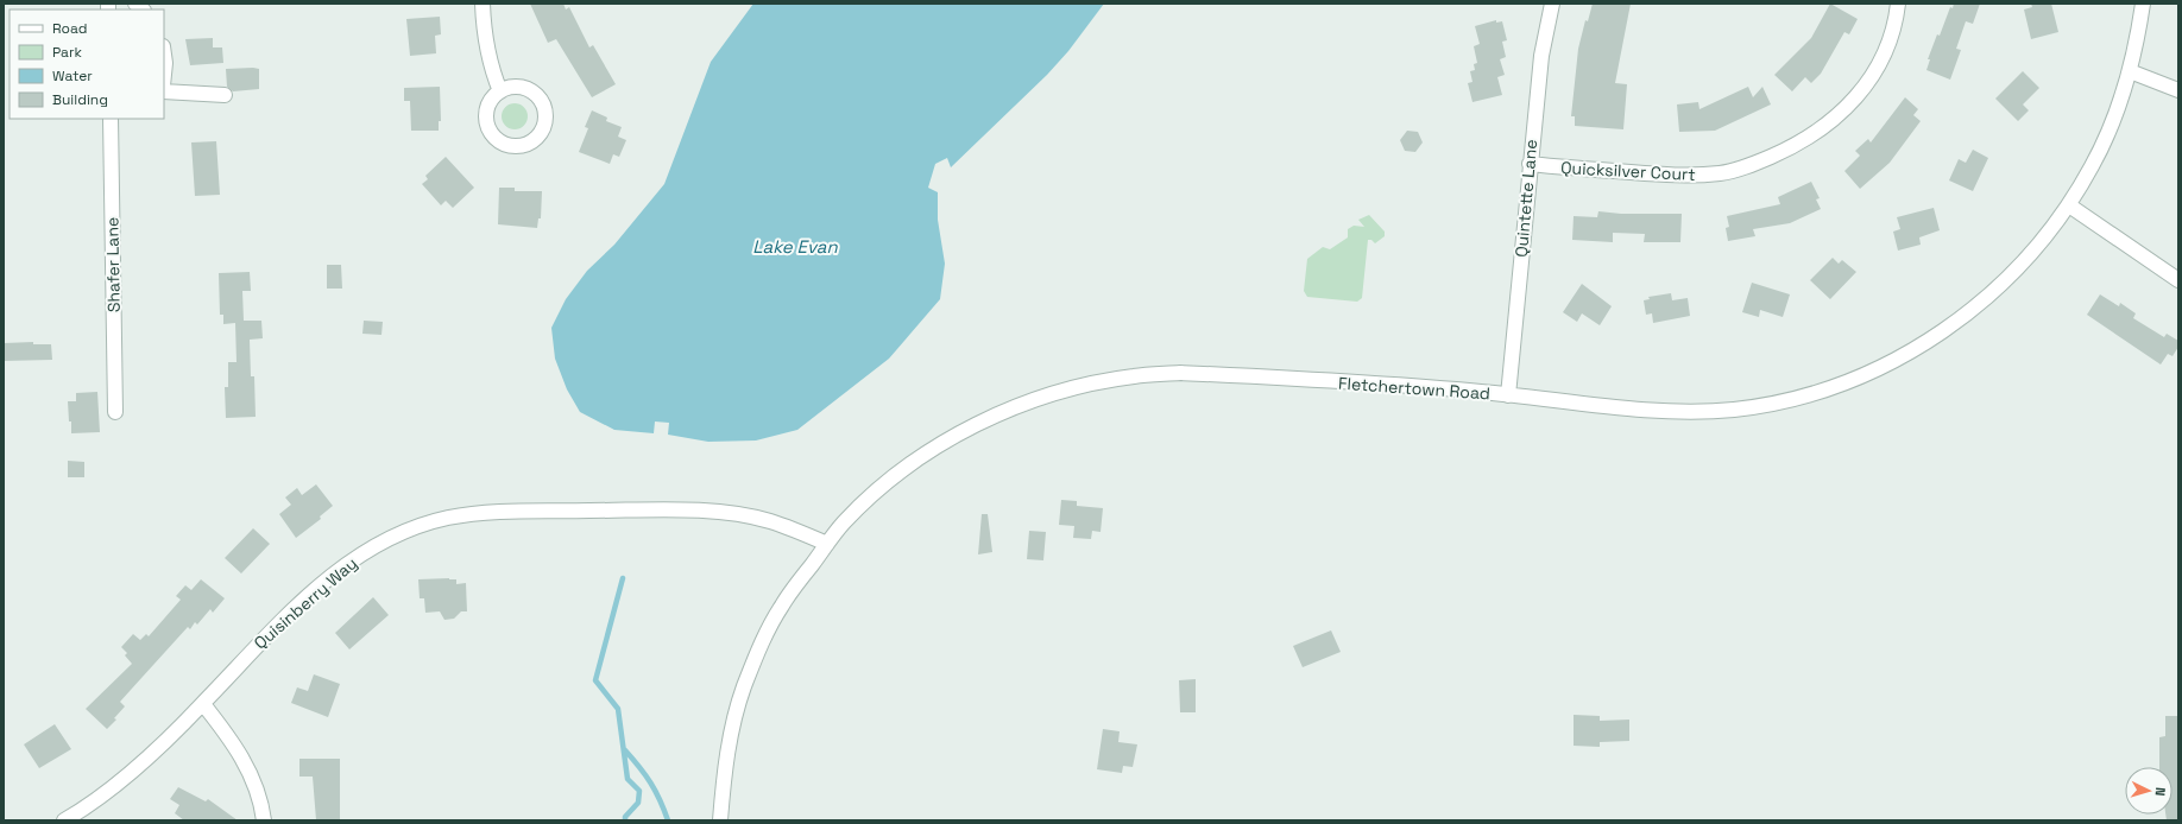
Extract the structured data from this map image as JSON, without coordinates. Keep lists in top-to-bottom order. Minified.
{"streets":{"street":["Quicksilver Court","Quintette Lane","Shafer Lane","Fletchertown Road","Quisinberry Way"]},"crossings":[["Quicksilver Court","Quintette Lane"],["Quintette Lane","Fletchertown Road"],["Fletchertown Road","Quisinberry Way"]],"water":["Lake Evan"],"legend":["Road","Park","Water","Building"],"north":"right"}
